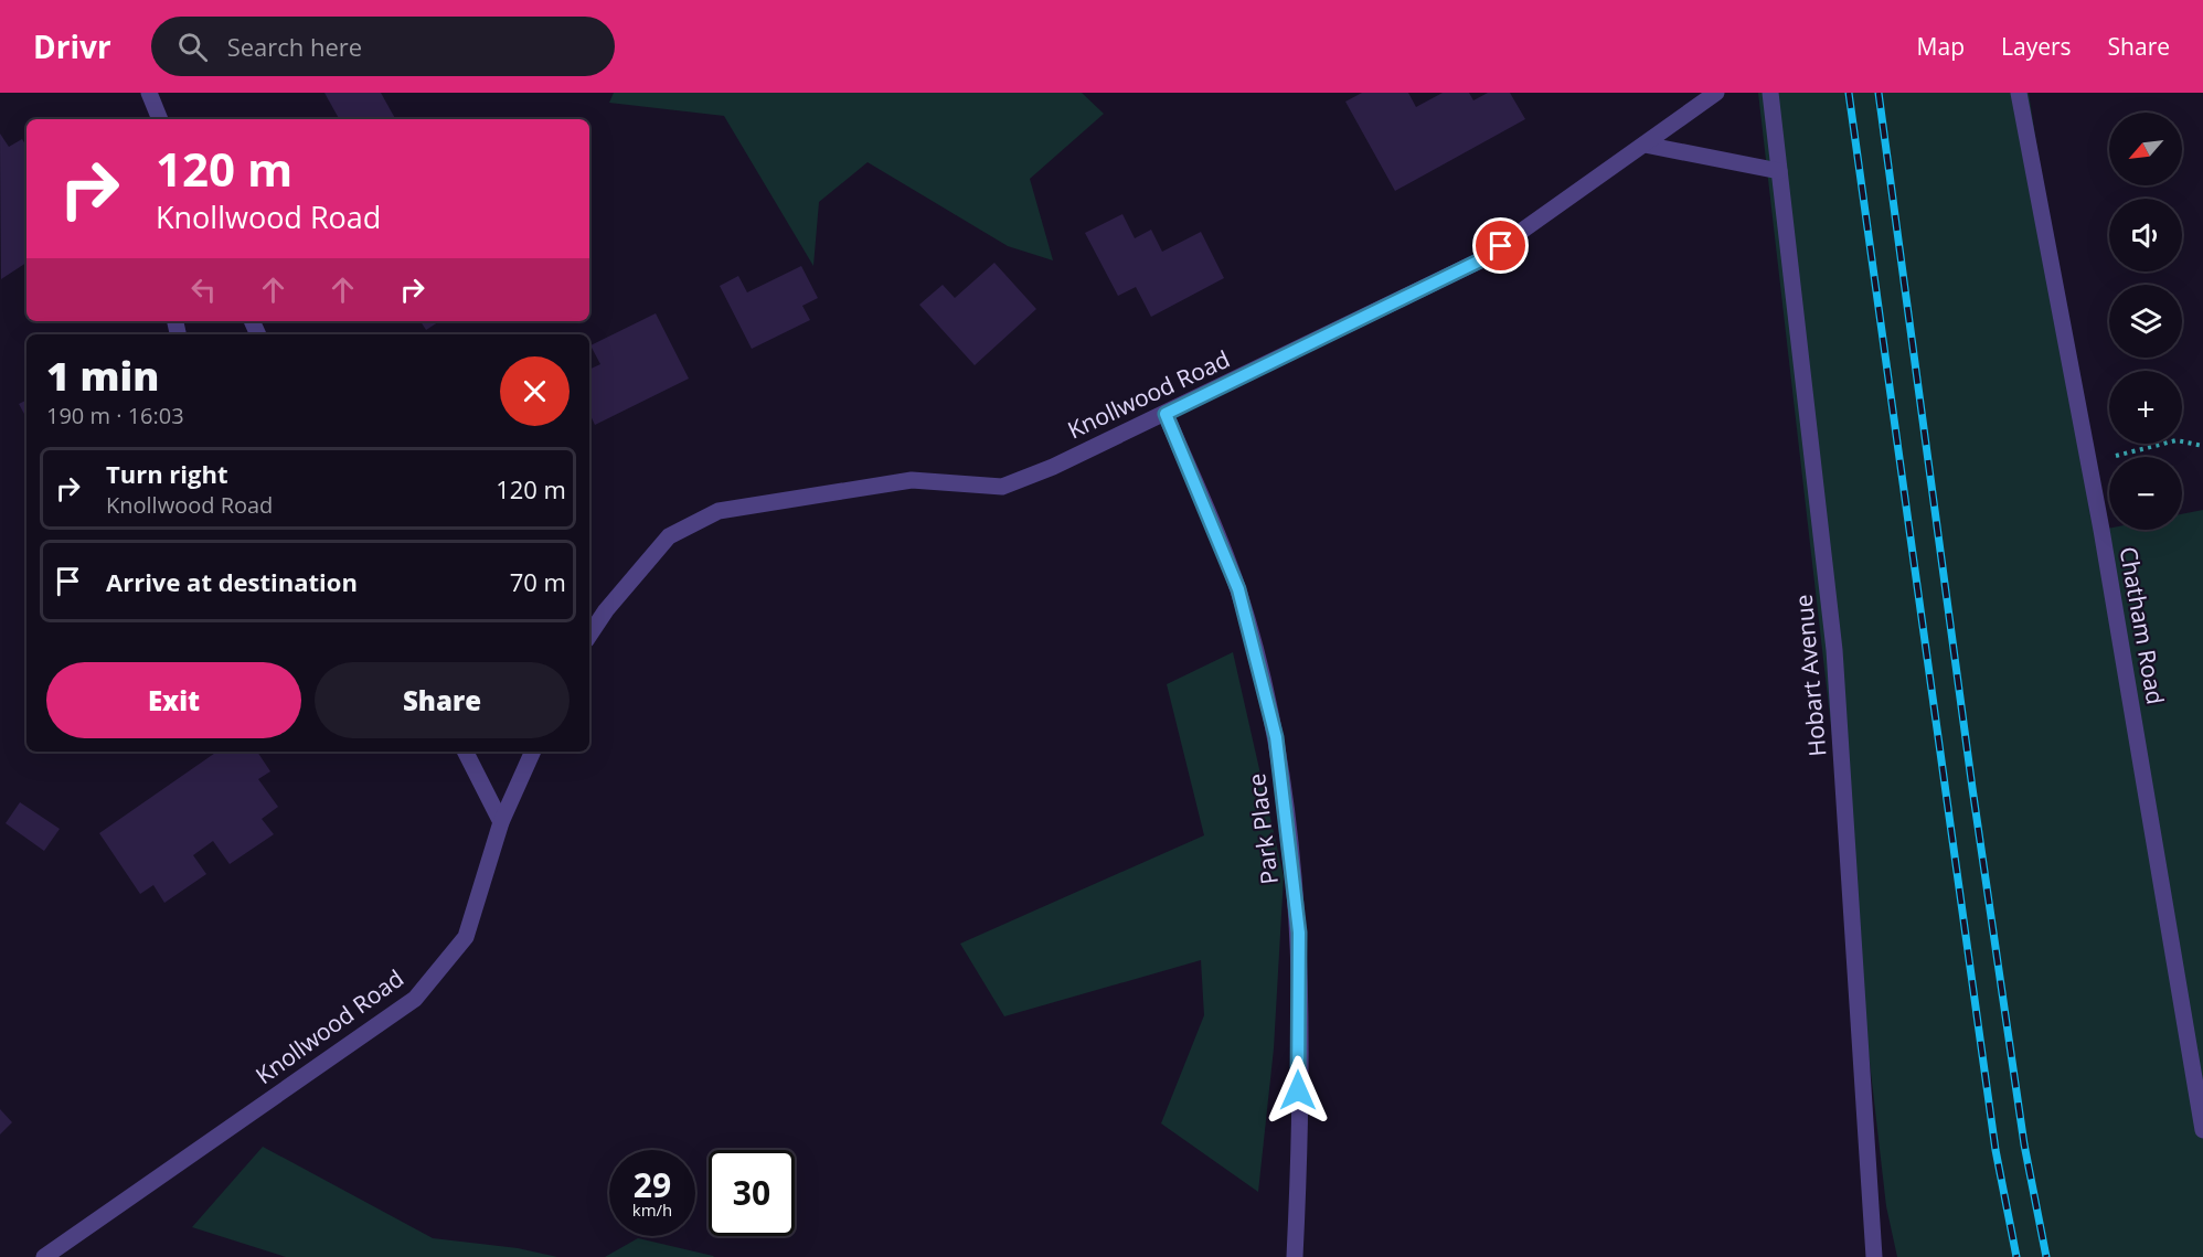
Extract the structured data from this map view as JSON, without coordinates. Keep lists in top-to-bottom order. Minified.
{"streets":{"street":["Knollwood Road","Chatham Road","Hobart Avenue","Park Place"]},"crossings":[["Knollwood Road","Park Place"]],"north":"bottom left","page":{"header":"Drivr","search":"Search here","nav":["Map","Layers","Share"],"map_buttons":["+","−"],"turn":["120 m","Knollwood Road"],"heading":["1 min","190 m · 16:03"],"list":[{"name":"Turn right","note":"Knollwood Road","value":"120 m"},{"name":"Arrive at destination","value":"70 m"}],"buttons":["Exit","Share"],"speed":"29 km/h","limit":"30"}}
